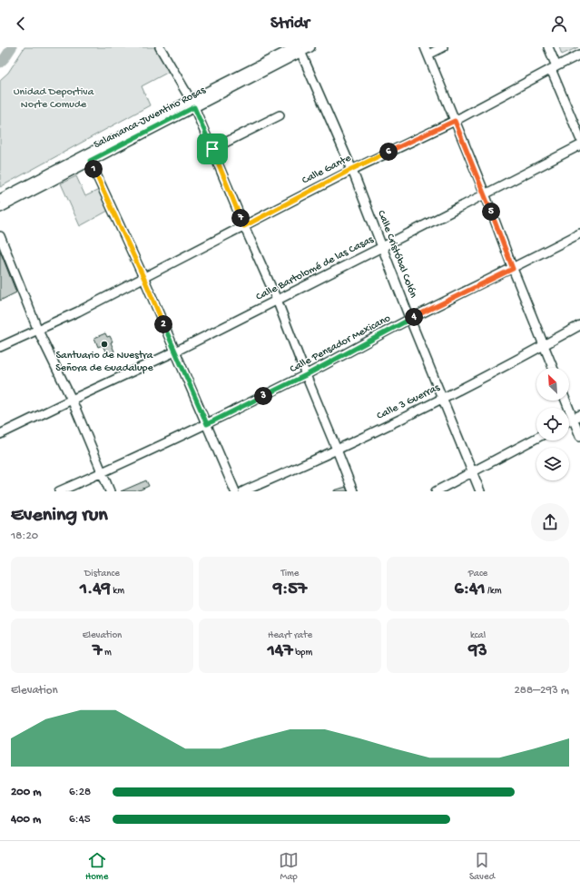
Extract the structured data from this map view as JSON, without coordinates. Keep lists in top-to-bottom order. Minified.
{"streets":{"street":["Salamanca-Juventino Rosas","Calle Gante","Calle Cristóbal Colón","Calle Bartolomé de las Casas","Calle Pensador Mexicano","Calle 3 Guerras"]},"crossings":[["Salamanca-Juventino Rosas","Calle Cristóbal Colón"],["Calle Gante","Calle Cristóbal Colón"],["Calle Cristóbal Colón","Calle Bartolomé de las Casas"],["Calle Cristóbal Colón","Calle Pensador Mexicano"],["Calle Cristóbal Colón","Calle 3 Guerras"]],"parks":["Unidad Deportiva Norte Comude"],"places":["Santuario de Nuestra Señora de Guadalupe"],"north":"top left","page":{"header":"Stridr","pins":["6","1","5","7","4","2","3"],"heading":["Evening run","18:20"],"stats":[["Distance","1.49 km"],["Time","9:57"],["Pace","6:41 /km"],["Elevation","7 m"],["Heart rate","147 bpm"],["kcal","93"]],"chart":["Elevation","288–293 m"],"list":[{"name":"200 m","note":"6:28"},{"name":"400 m","note":"6:45"}],"tabs":["Home","Map","Saved"]}}
